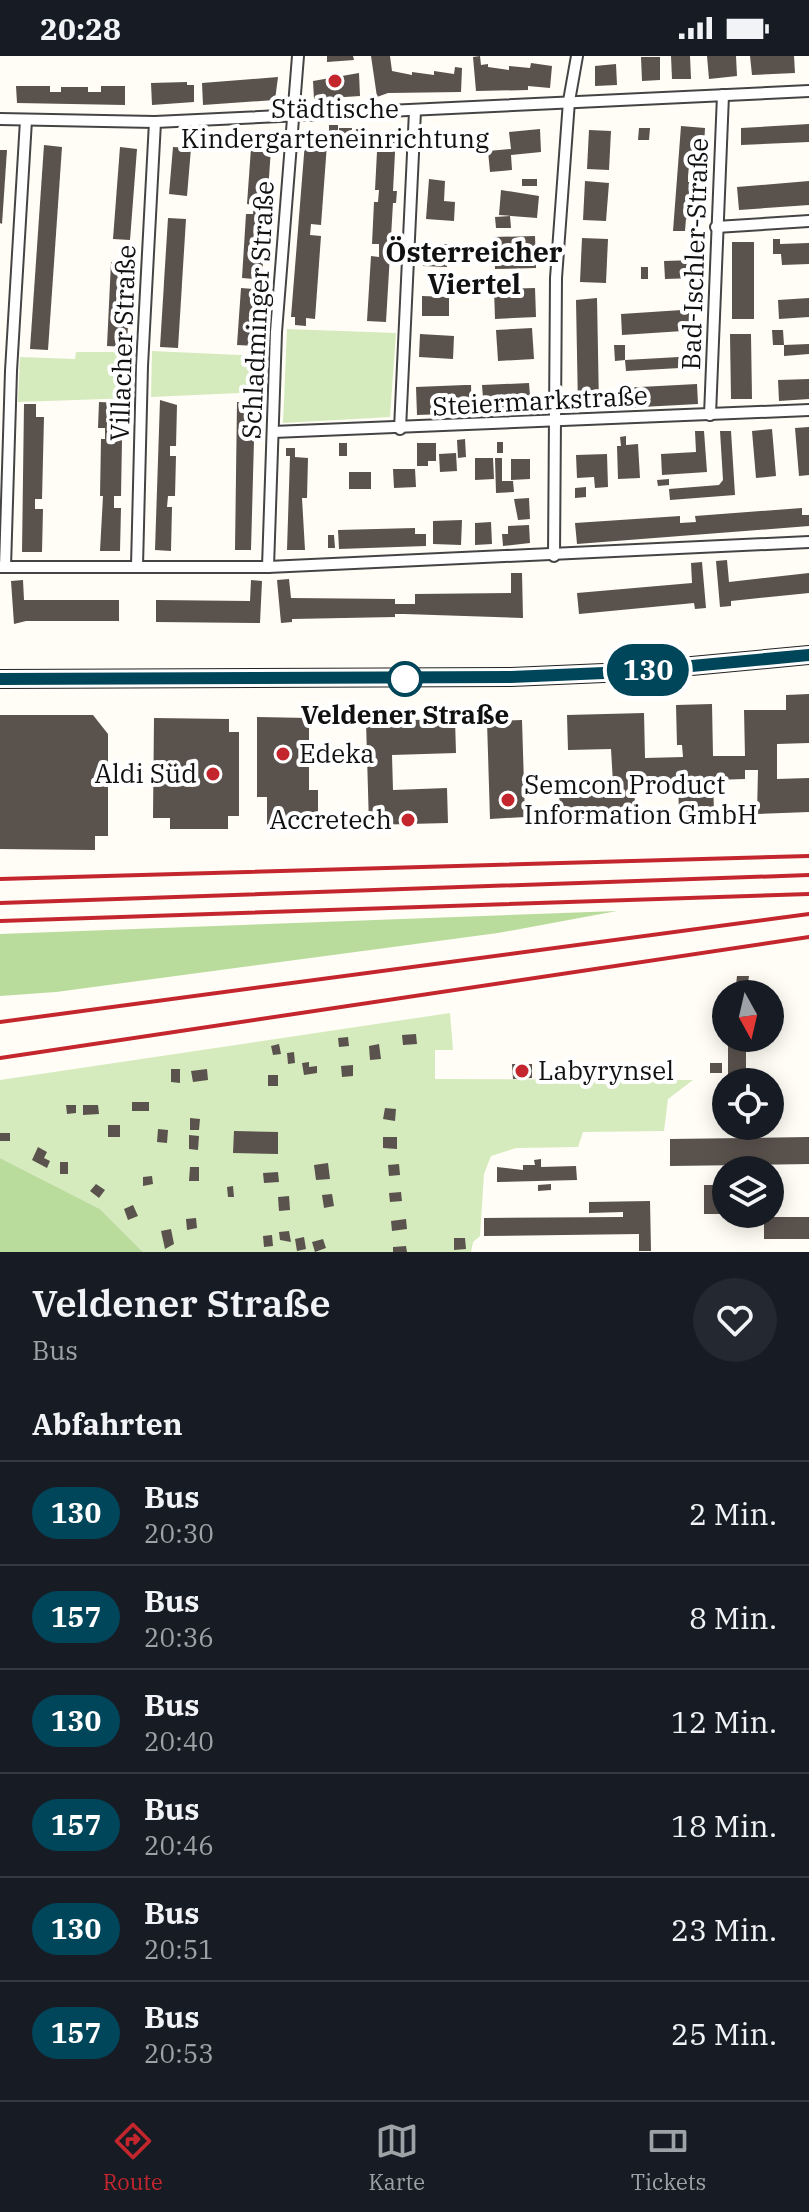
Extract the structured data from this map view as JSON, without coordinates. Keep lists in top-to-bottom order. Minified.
{"streets":{"street":["Bad-Ischler-Straße","Schladminger Straße","Villacher Straße","Steiermarkstraße"]},"crossings":[["Bad-Ischler-Straße","Steiermarkstraße"],["Schladminger Straße","Steiermarkstraße"]],"districts":["Österreicher Viertel"],"places":["Städtische Kindergarteneinrichtung","Veldener Straße","Edeka","Aldi Süd","Semcon Product Information GmbH","Accretech","Labyrynsel"],"lines":["bus line 130"],"north":"bottom","page":{"status":"20:28","on_map":"130","heading":[["Veldener Straße","Bus"],"Abfahrten"],"list":[{"mark":"130","name":"Bus","note":"20:30","value":"2 Min."},{"mark":"157","name":"Bus","note":"20:36","value":"8 Min."},{"mark":"130","name":"Bus","note":"20:40","value":"12 Min."},{"mark":"157","name":"Bus","note":"20:46","value":"18 Min."},{"mark":"130","name":"Bus","note":"20:51","value":"23 Min."},{"mark":"157","name":"Bus","note":"20:53","value":"25 Min."}],"tabs":["Route","Karte","Tickets"]}}
